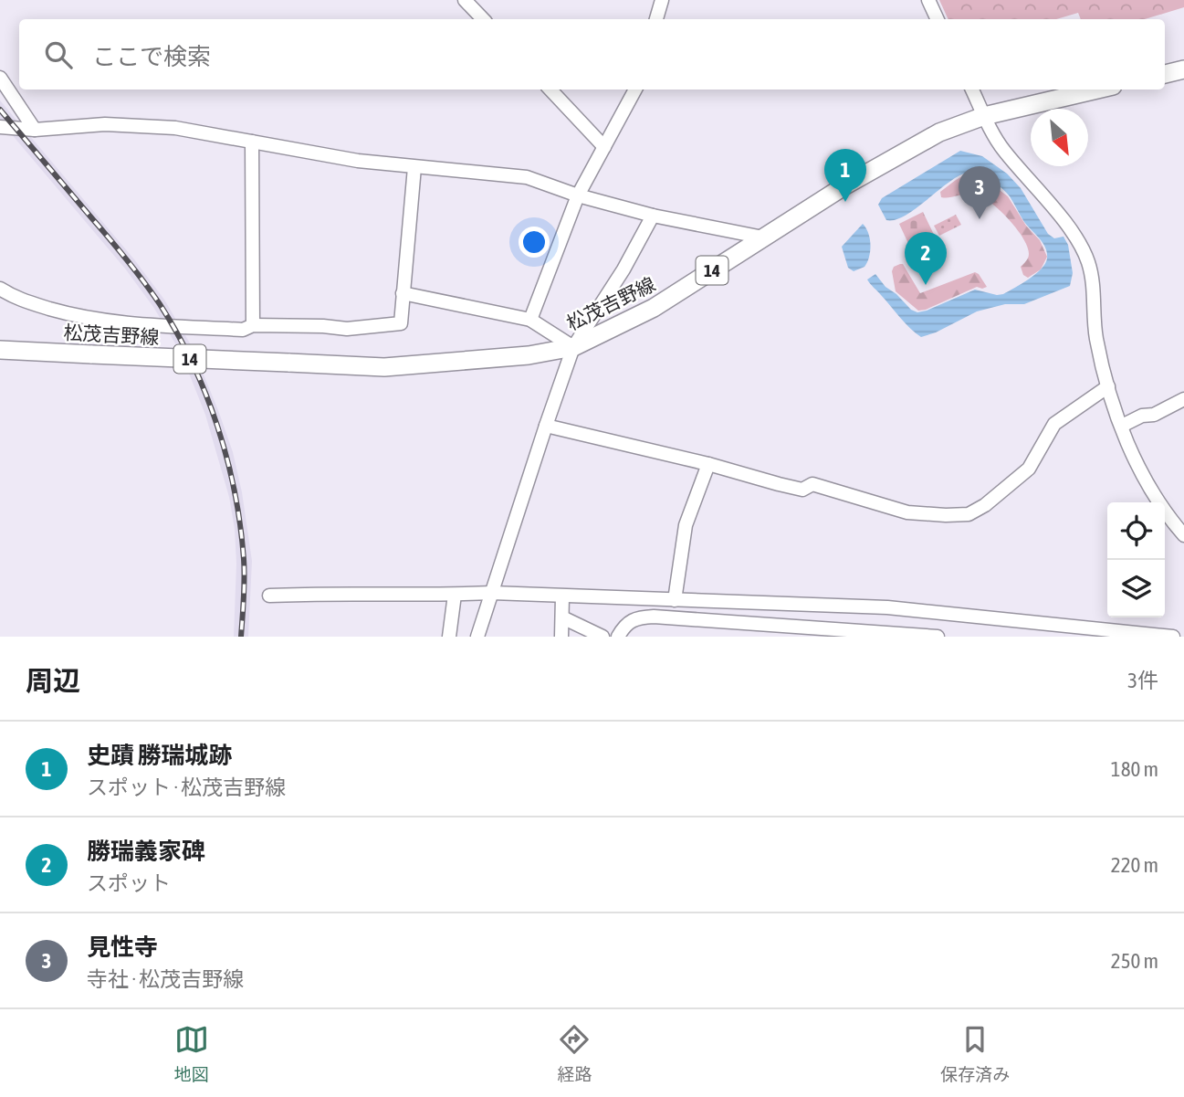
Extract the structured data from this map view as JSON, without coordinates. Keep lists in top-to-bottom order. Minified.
{"streets":{"main road":["14","松茂吉野線"]},"north":"bottom right","page":{"search":"ここで検索","pins":["1","3","2"],"heading":["周辺","3件"],"list":[{"mark":"1","name":"史蹟 勝瑞城跡","note":"スポット · 松茂吉野線","value":"180 m"},{"mark":"2","name":"勝瑞義家碑","note":"スポット","value":"220 m"},{"mark":"3","name":"見性寺","note":"寺社 · 松茂吉野線","value":"250 m"}],"nav":["地図","経路","保存済み"]}}
